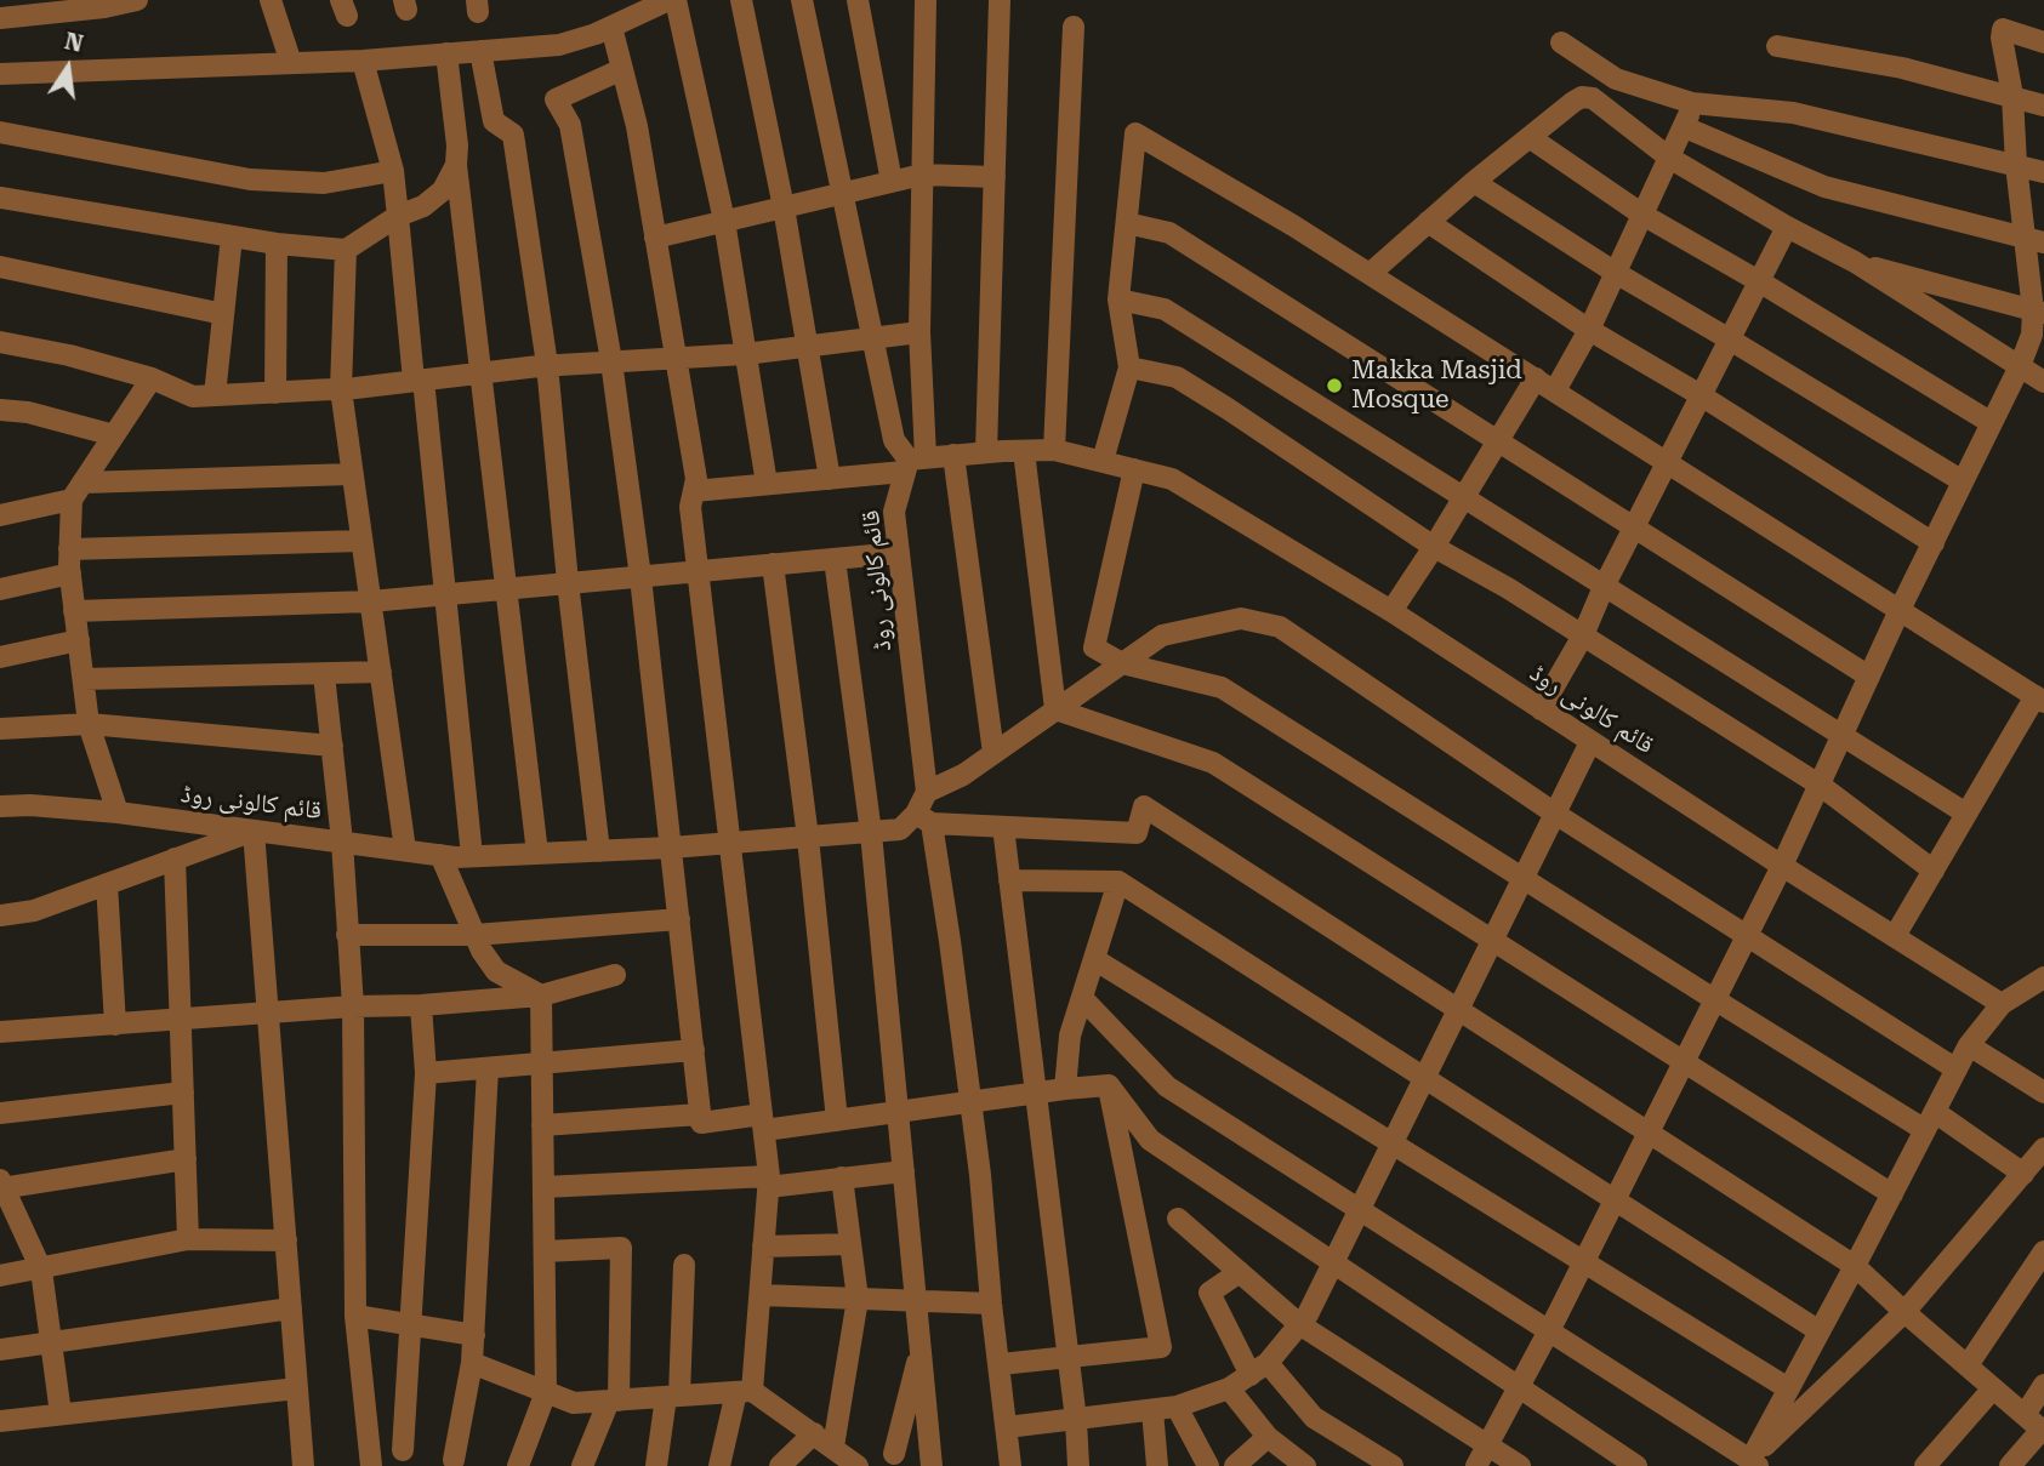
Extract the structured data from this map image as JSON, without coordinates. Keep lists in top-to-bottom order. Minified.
{"streets":{"street":["قائم کالونی روڈ"]},"places":["Makka Masjid Mosque"],"north":"top"}
